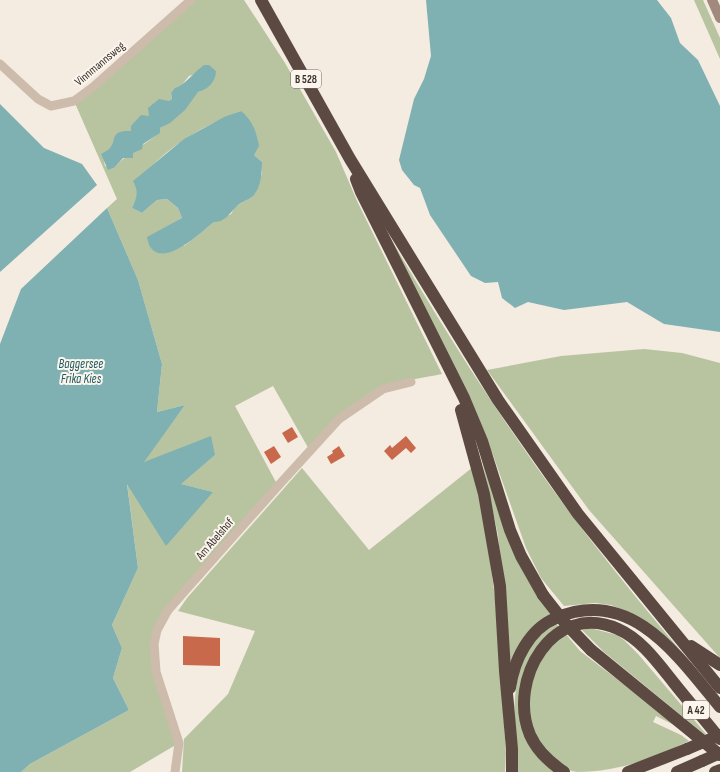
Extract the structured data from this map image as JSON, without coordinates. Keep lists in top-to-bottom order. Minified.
{"streets":{"highway":["B 528","A 42"],"street":["Vinnmannsweg","Am Abelshof"]},"water":["Baggersee Frika Kies"]}
